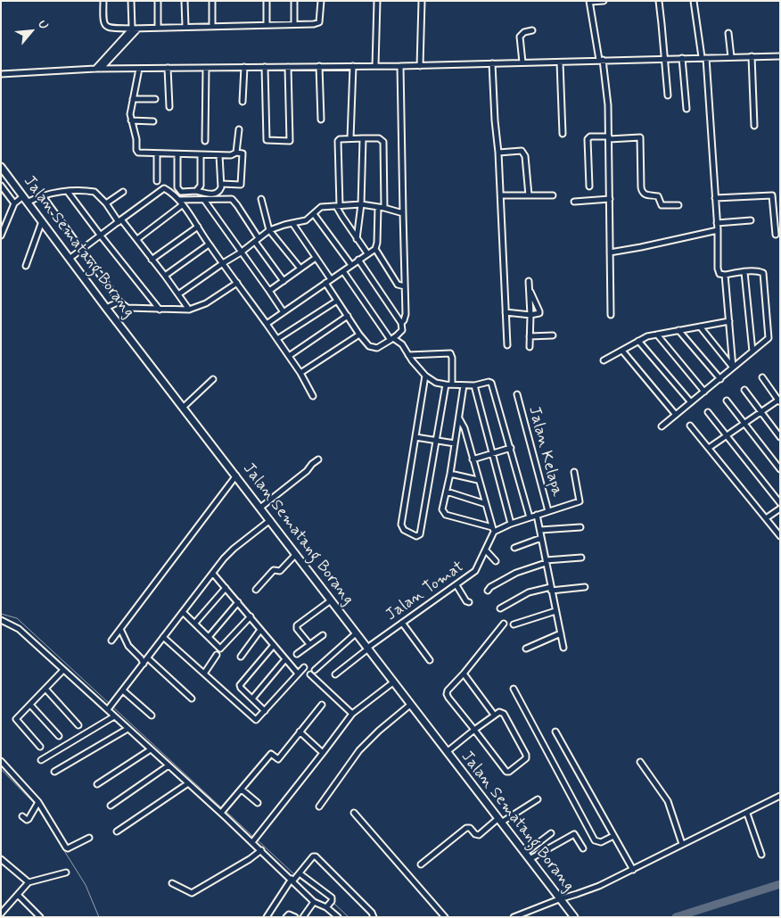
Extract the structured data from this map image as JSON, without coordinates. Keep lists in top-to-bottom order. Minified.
{"streets":{"street":["Jalan Sematang Borang","Jalan Kelapa","Jalan Tomat"]},"crossings":[["Jalan Sematang Borang","Jalan Tomat"]],"north":"top right"}
